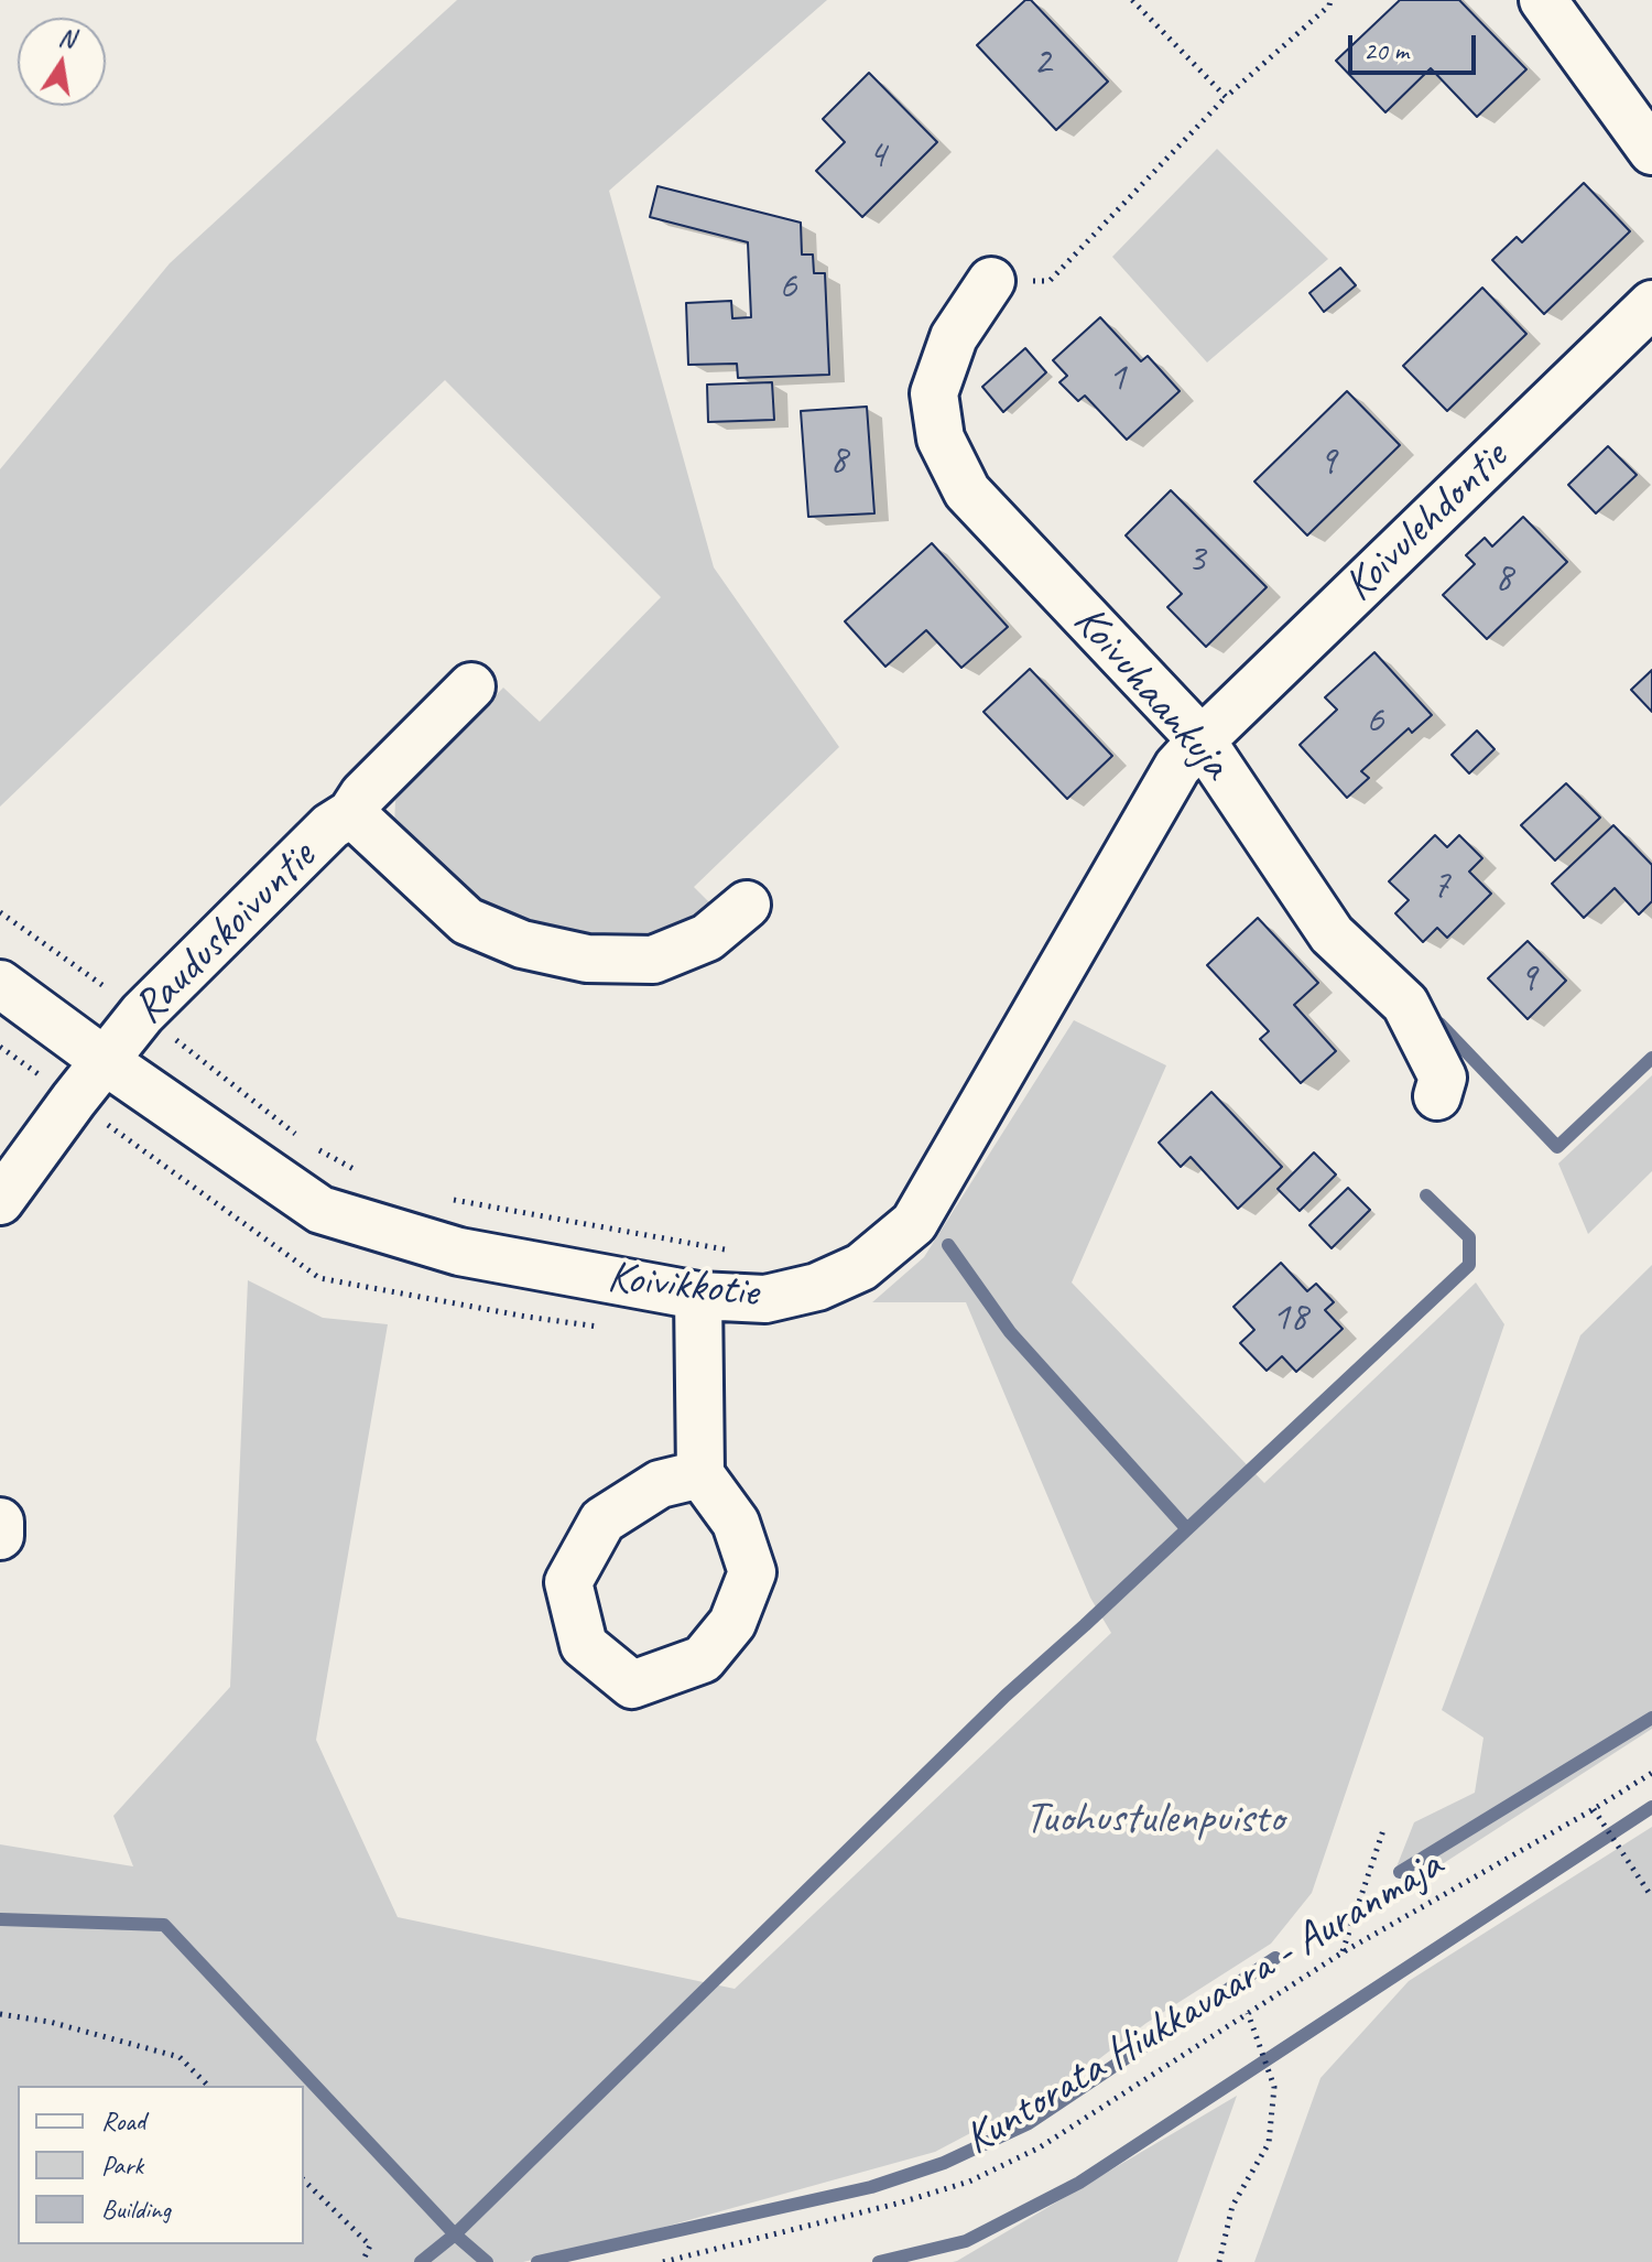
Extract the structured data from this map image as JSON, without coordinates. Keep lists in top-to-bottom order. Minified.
{"streets":{"street":["Koivulehdontie","Koivuhaankuja","Rauduskoivuntie","Koivikkotie"],"path":["Kuntorata Hiukkavaara - Auranmaja"]},"crossings":[["Koivulehdontie","Koivuhaankuja"],["Koivulehdontie","Koivikkotie"],["Koivuhaankuja","Koivikkotie"],["Rauduskoivuntie","Koivikkotie"]],"parks":["Tuohustulenpuisto"],"house_numbers":["2","4","6","1","8","9","3","8","6","7","9","18"],"legend":["Road","Park","Building"],"scale_bar":"20 m","north":"top"}
